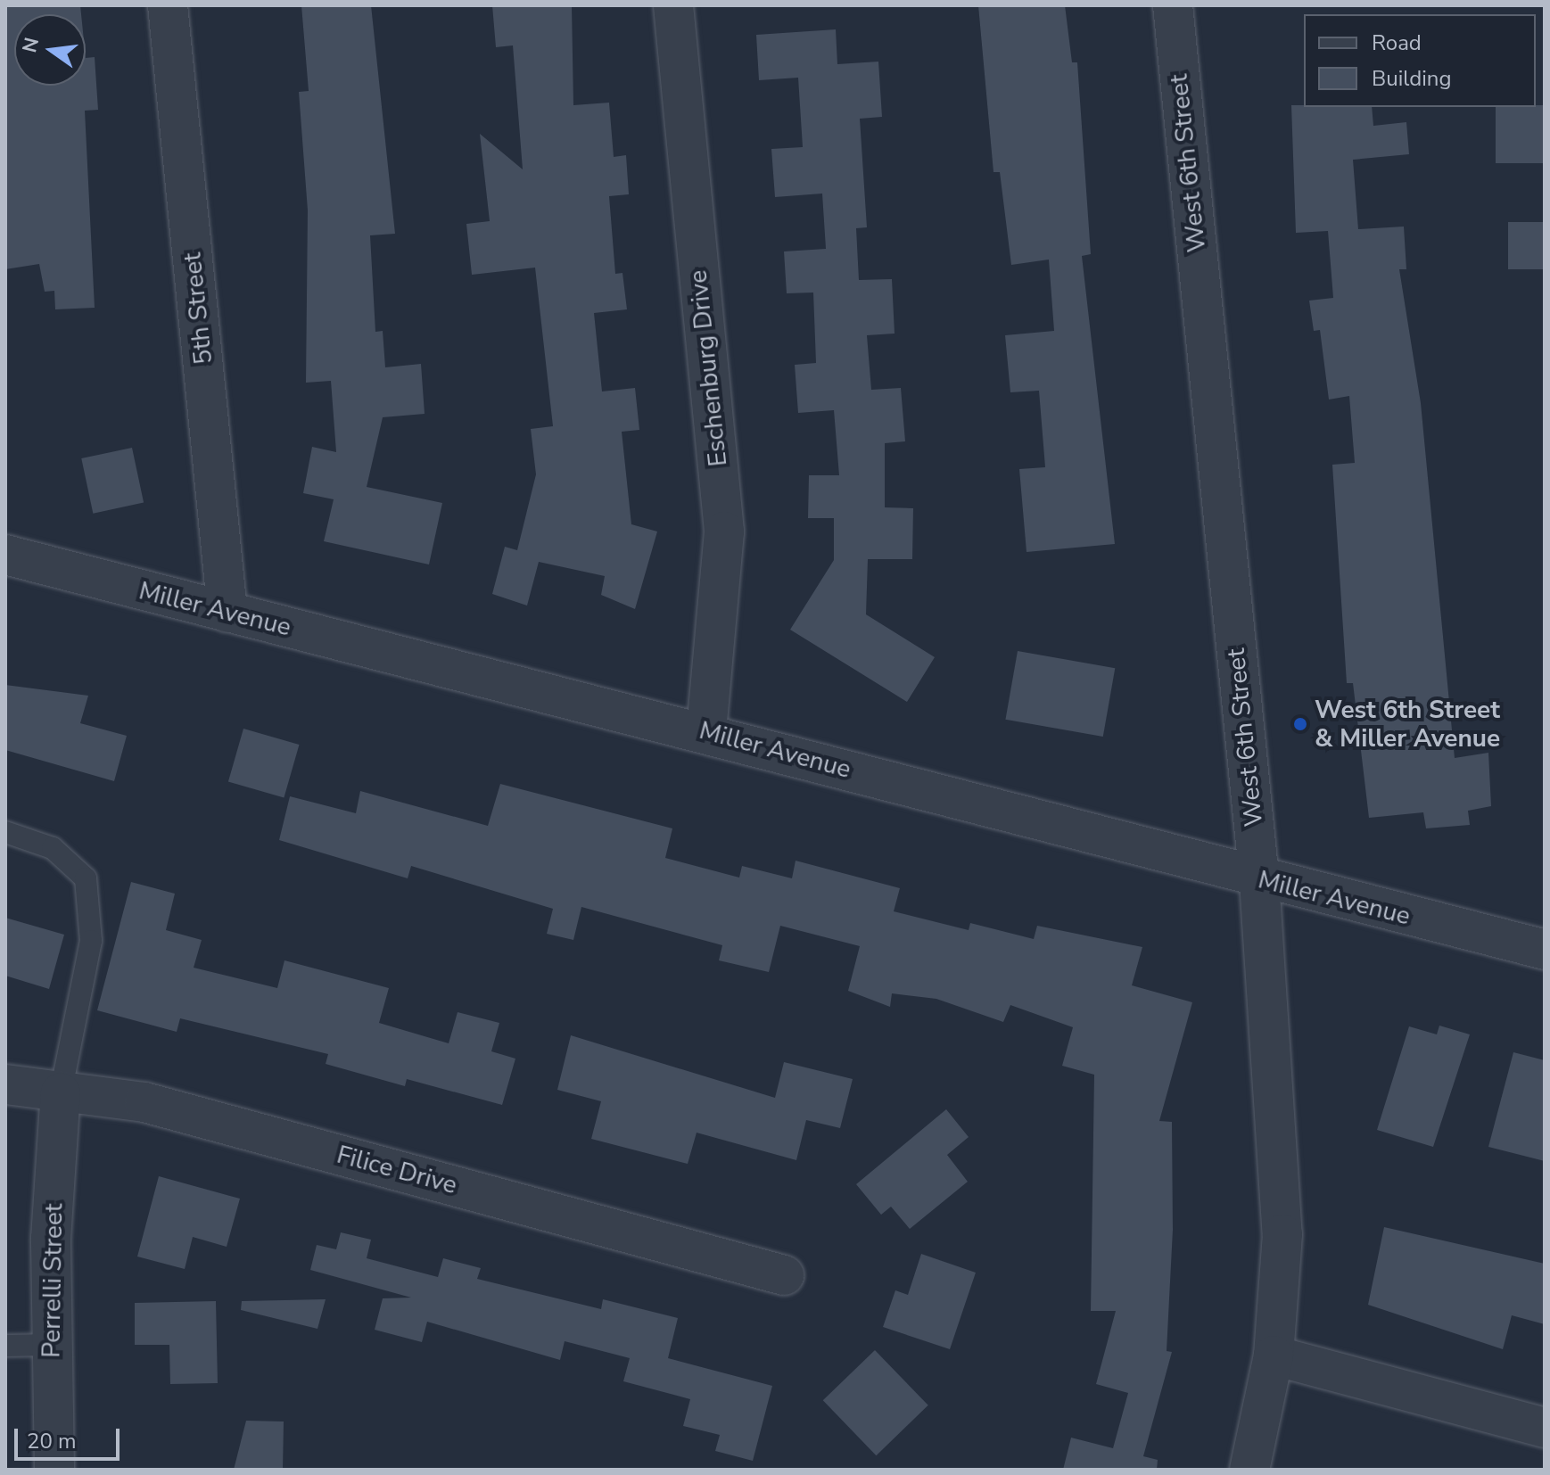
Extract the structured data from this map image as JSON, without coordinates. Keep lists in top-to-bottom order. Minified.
{"streets":{"street":["West 6th Street","5th Street","Eschenburg Drive","Miller Avenue","Filice Drive","Perrelli Street"]},"crossings":[["West 6th Street","Miller Avenue"],["5th Street","Miller Avenue"],["Eschenburg Drive","Miller Avenue"],["Filice Drive","Perrelli Street"]],"places":["West 6th Street & Miller Avenue"],"legend":["Road","Building"],"scale_bar":"20 m","north":"left"}
